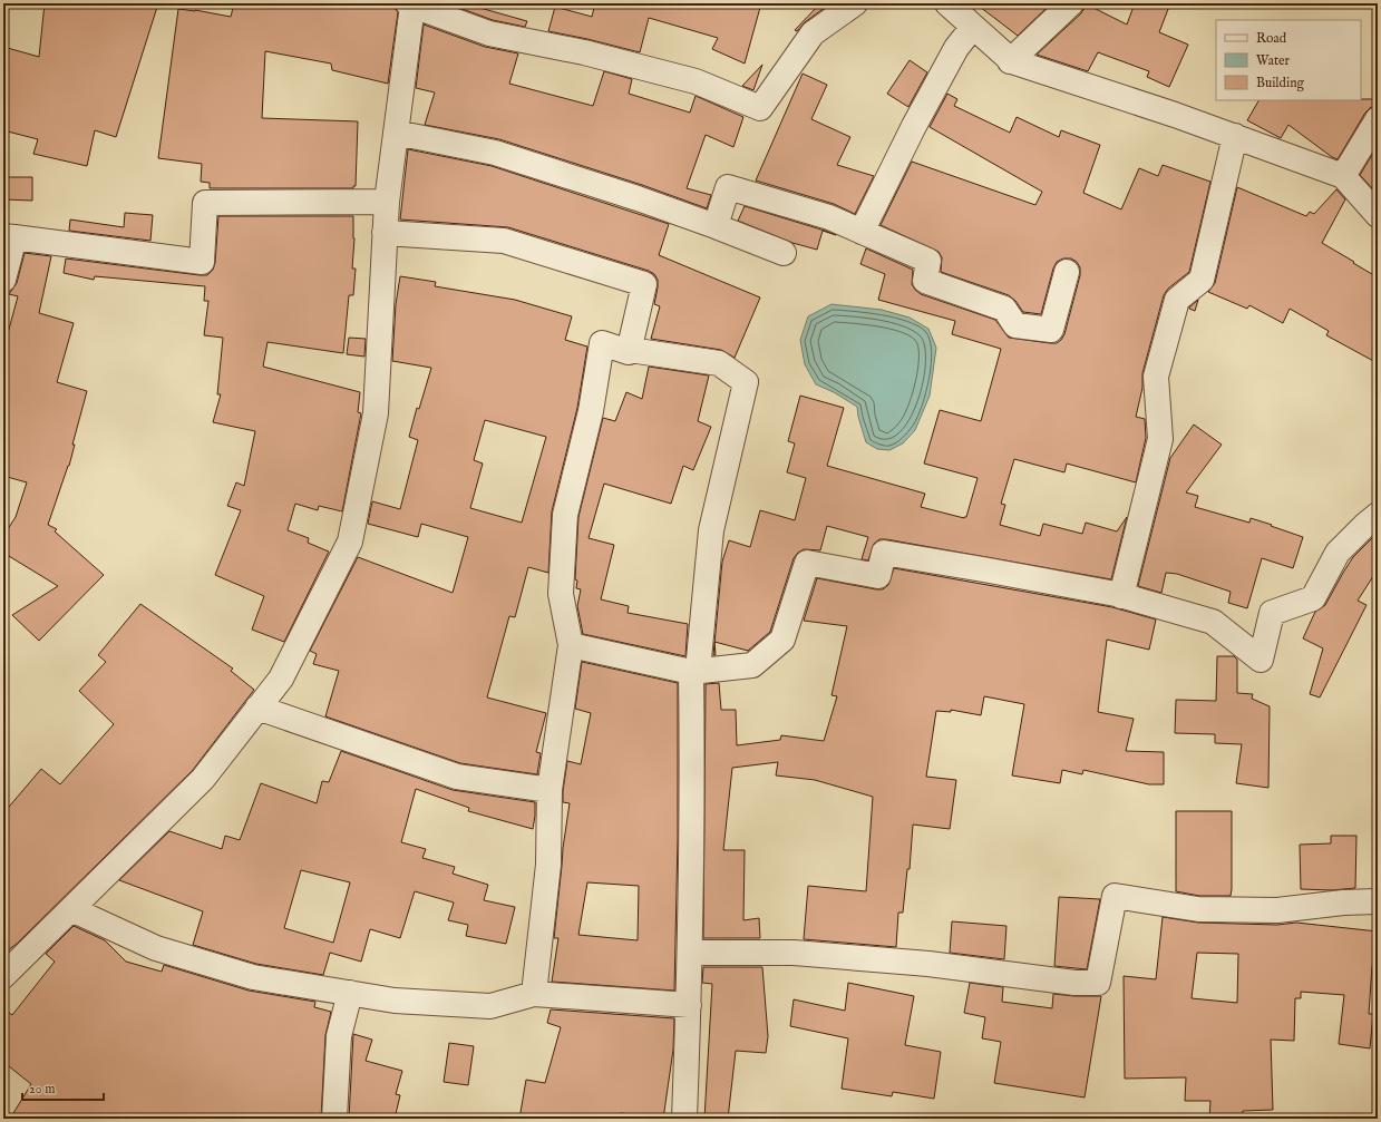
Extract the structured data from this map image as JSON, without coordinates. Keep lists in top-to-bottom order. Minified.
{"legend":["Road","Water","Building"],"scale_bar":"20 m"}
